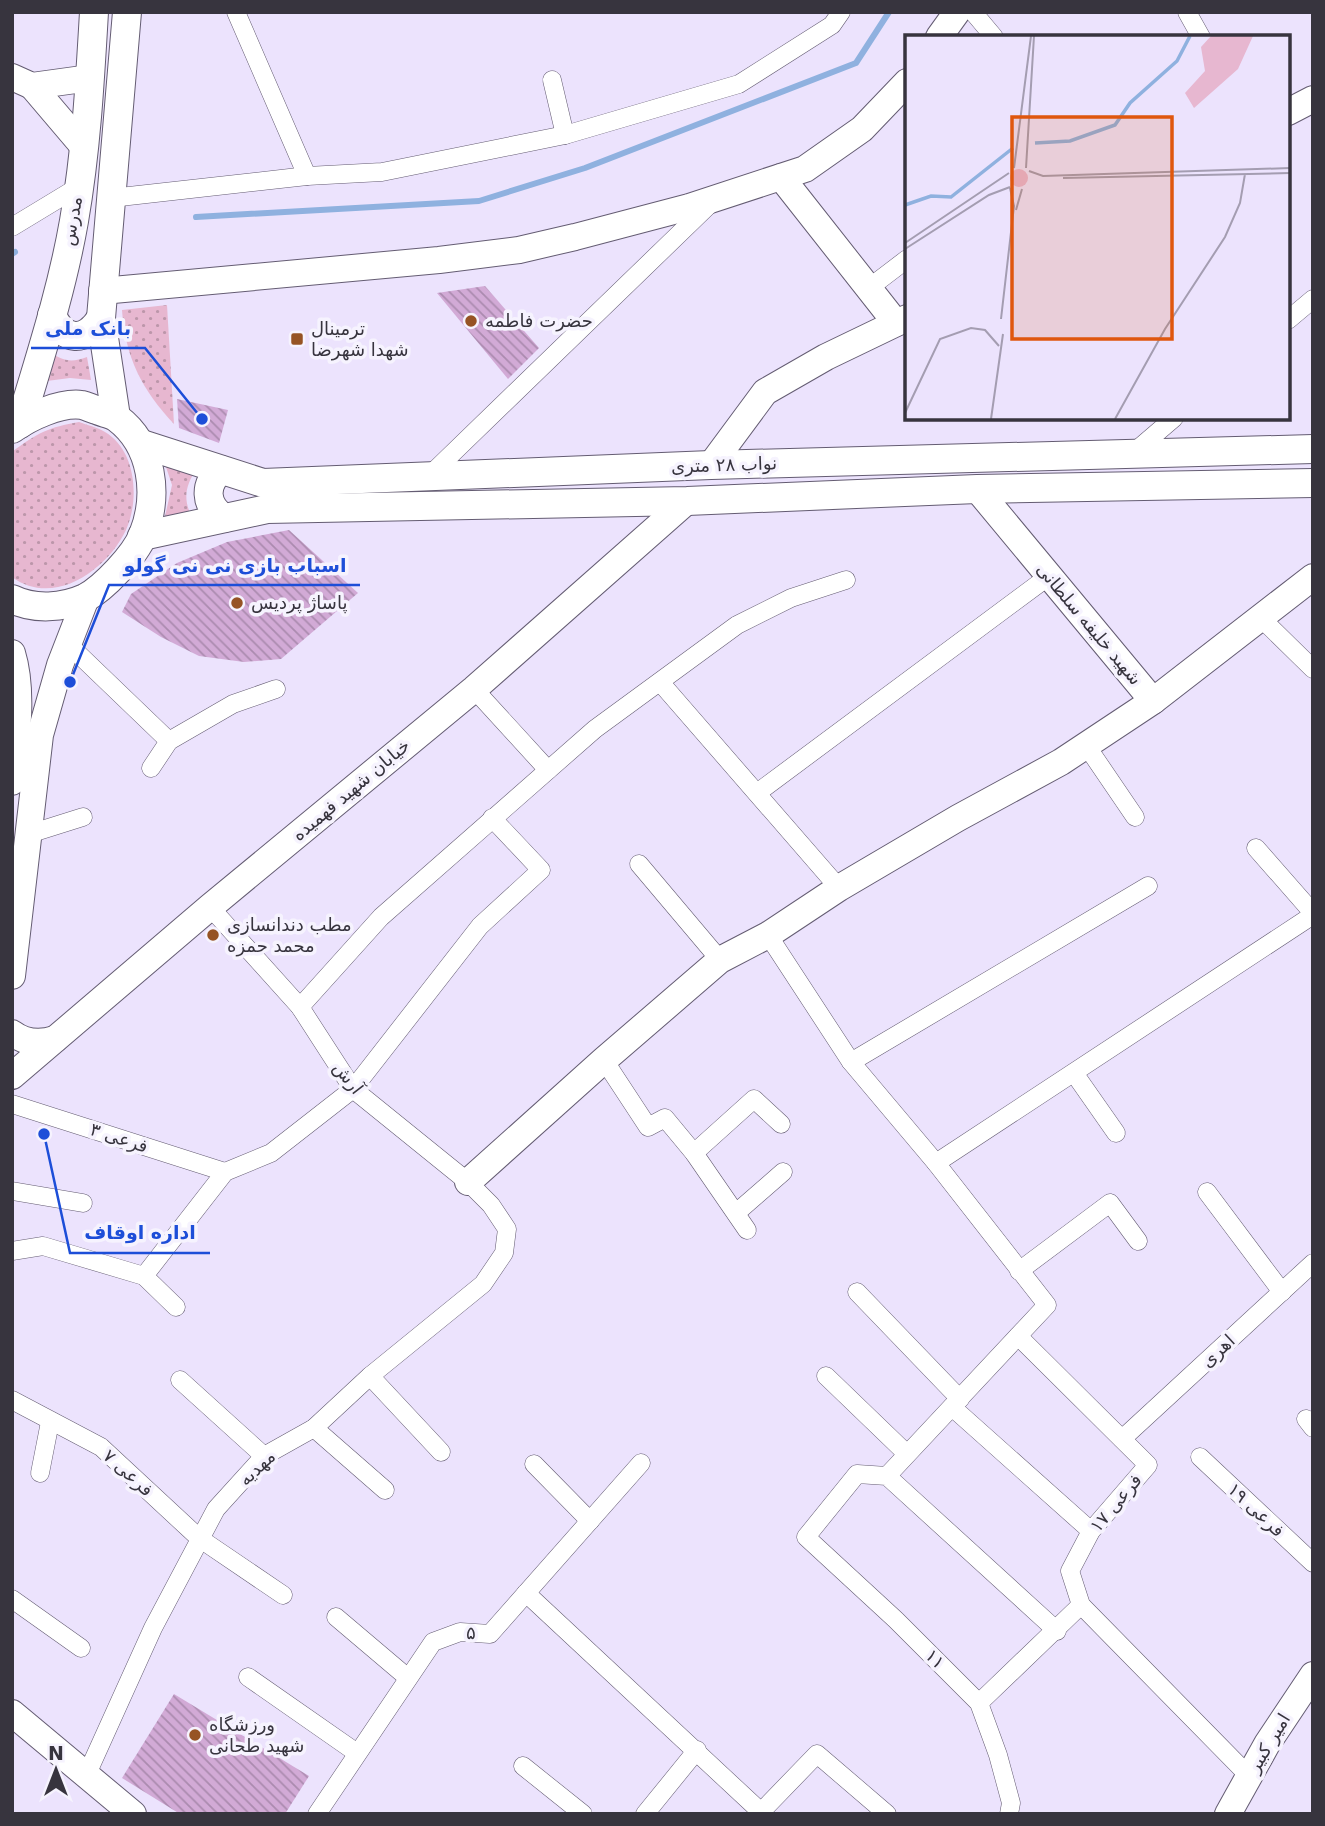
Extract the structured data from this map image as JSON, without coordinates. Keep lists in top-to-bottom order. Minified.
{"streets":{"main road":["مدرس","نواب ۲۸ متری"],"street":["شهید خلیفه سلطانی","خیابان شهید فهمیده","آرش","فرعی ۳","اهری","مهدیه","فرعی ۷","فرعی ۱۷","فرعی ۱۹","۵","۱۱","امیر کبیر"]},"crossings":[["نواب ۲۸ متری","شهید خلیفه سلطانی"],["نواب ۲۸ متری","خیابان شهید فهمیده"],["خیابان شهید فهمیده","آرش"],["آرش","مهدیه"],["اهری","فرعی ۱۷"],["مهدیه","فرعی ۷"],["فرعی ۱۷","امیر کبیر"]],"places":{"other":["حضرت فاطمه","بانک ملی","پاساژ پردیس","اسباب بازی نی نی گولو","مطب دندانسازی محمد حمزه","اداره اوقاف","ورزشگاه شهید طحانی"],"transit":["ترمینال شهدا شهرضا"]},"north":"top"}
